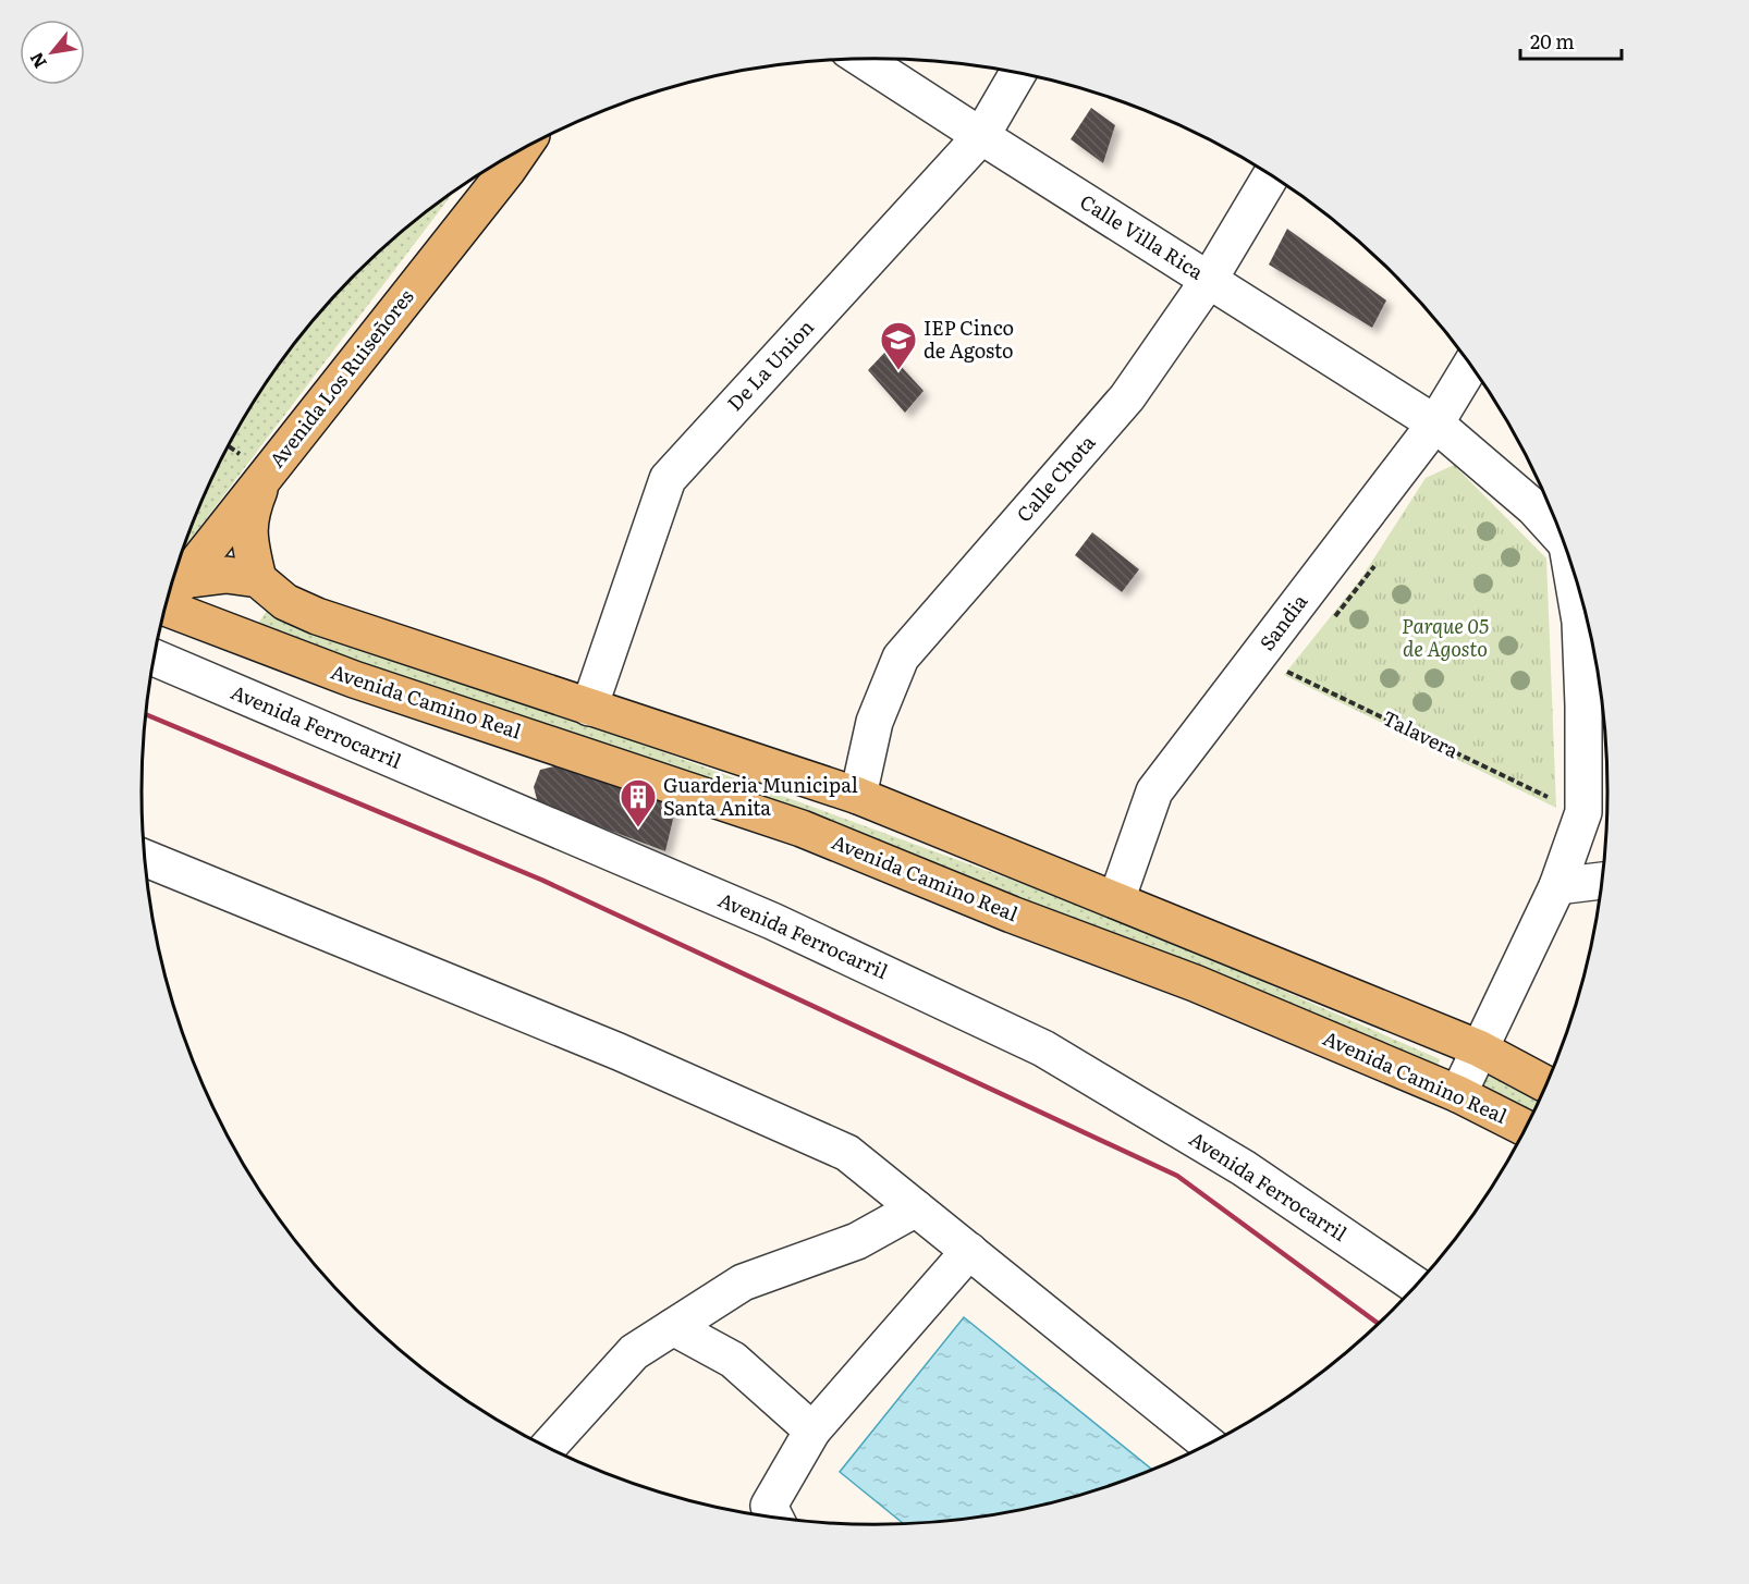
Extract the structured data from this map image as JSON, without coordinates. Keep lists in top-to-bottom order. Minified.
{"streets":{"main road":["Avenida Los Ruiseñores","Avenida Camino Real"],"street":["Calle Villa Rica","De La Union","Calle Chota","Sandia","Avenida Ferrocarril"],"path":["Talavera"]},"crossings":[["Calle Villa Rica","De La Union"],["Calle Villa Rica","Calle Chota"],["Calle Villa Rica","Sandia"],["Sandia","Talavera"]],"parks":["Parque 05 de Agosto"],"places":{"school or university":["IEP Cinco de Agosto"],"building":["Guarderia Municipal Santa Anita"]},"scale_bar":"20 m","north":"bottom left"}
